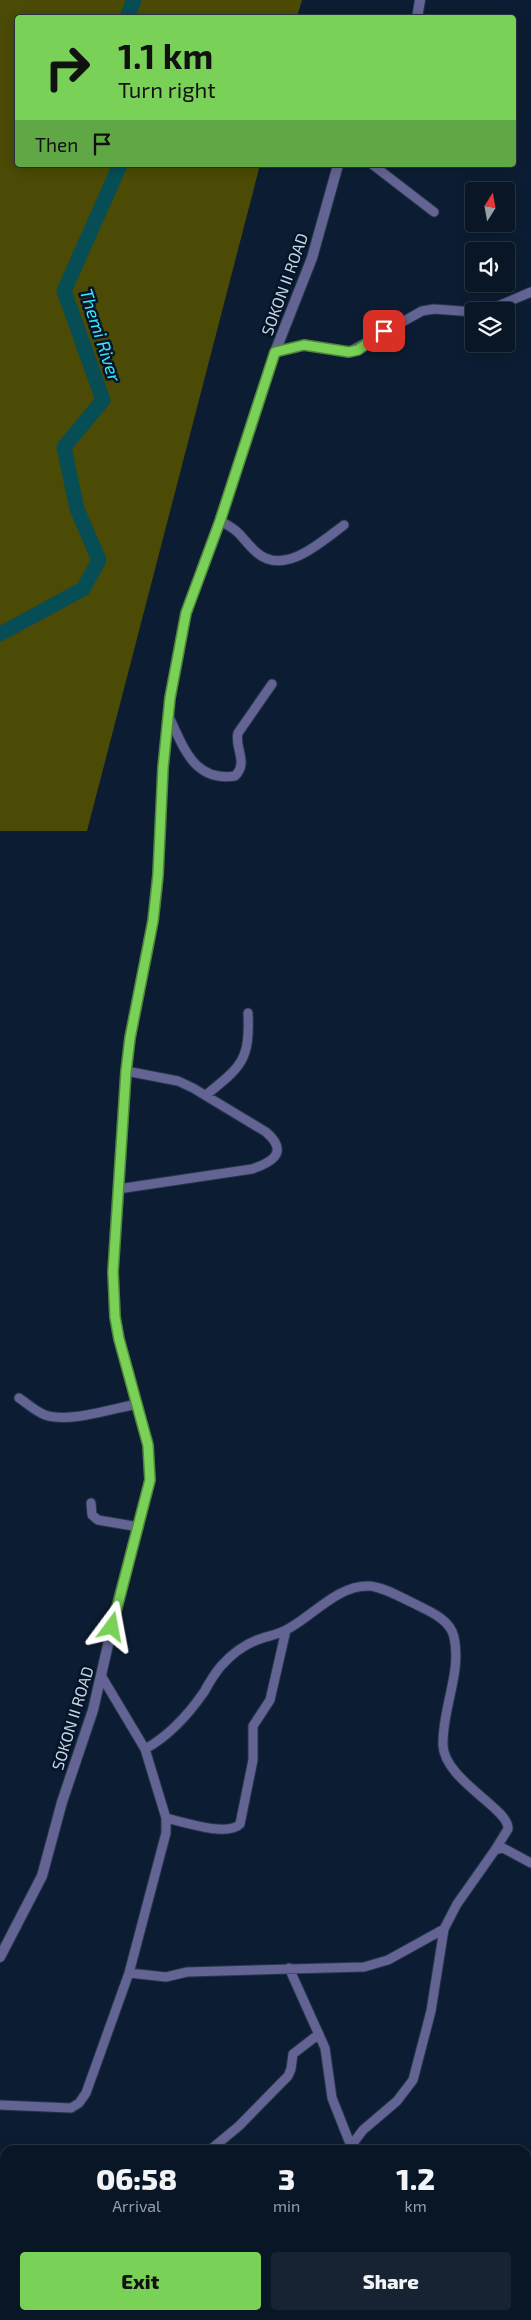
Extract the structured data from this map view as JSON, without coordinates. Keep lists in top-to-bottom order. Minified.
{"streets":{"street":["SOKON II ROAD"]},"water":["Themi River"],"north":"top","page":{"turn":["1.1 km","Turn right"],"then":"Then","eta":["06:58","Arrival","3","min","1.2","km"],"buttons":["Exit","Share"]}}
